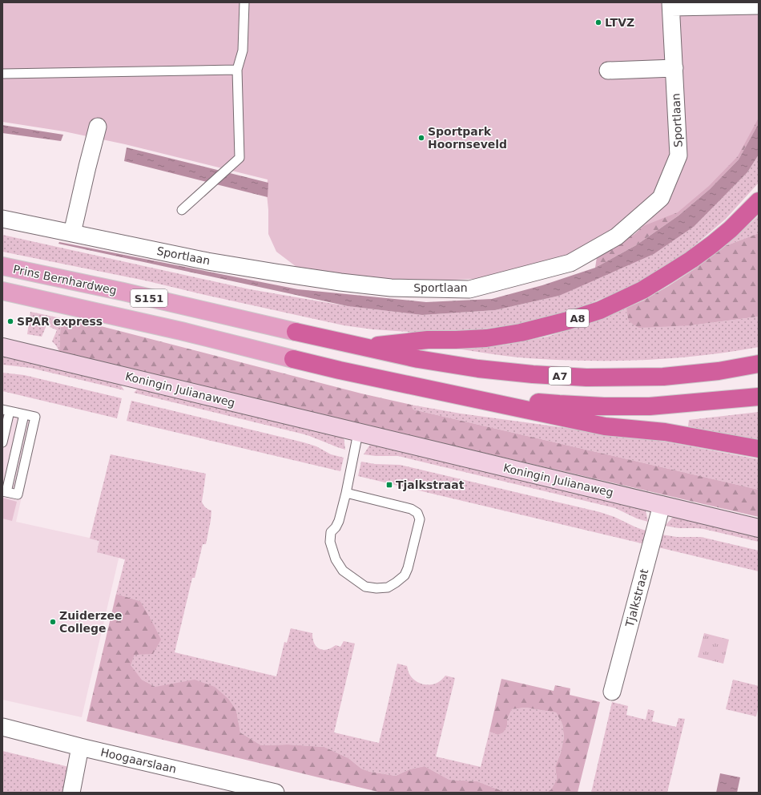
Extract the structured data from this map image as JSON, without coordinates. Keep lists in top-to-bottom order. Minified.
{"streets":{"highway":["S151","A8","A7"],"main road":["Prins Bernhardweg","Koningin Julianaweg"],"street":["Sportlaan","Tjalkstraat","Hoogaarslaan"]},"crossings":[["Prins Bernhardweg","S151"],["S151","A8"],["S151","A7"],["A8","A7"],["Koningin Julianaweg","Tjalkstraat"]],"places":{"other":["LTVZ","Sportpark Hoornseveld","SPAR express","Zuiderzee College"],"transit":["Tjalkstraat"]}}
